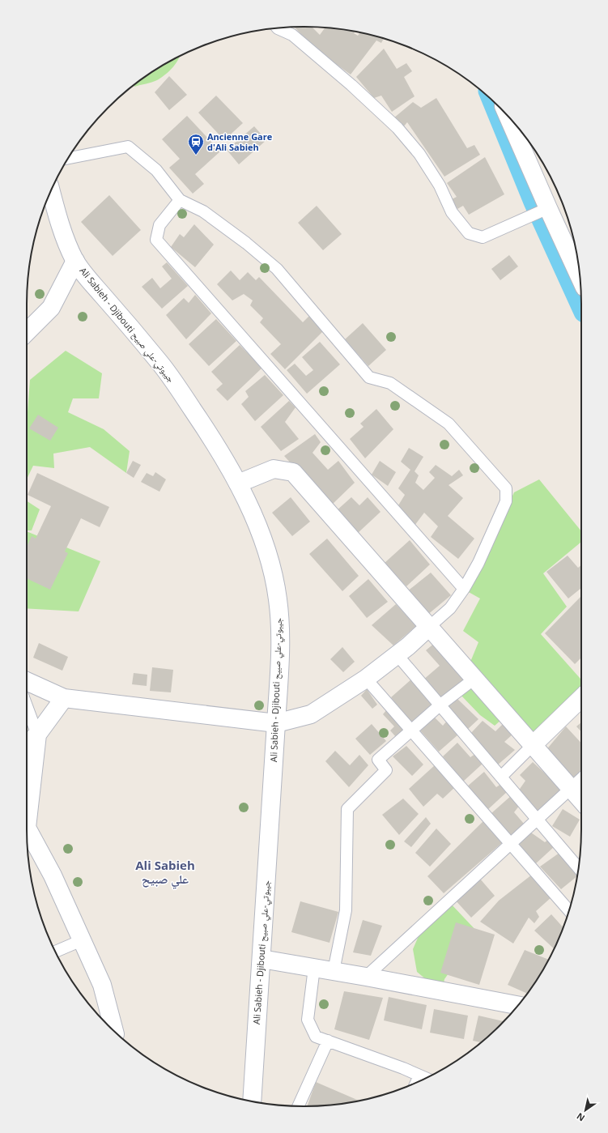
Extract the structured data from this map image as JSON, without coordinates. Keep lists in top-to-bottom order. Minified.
{"streets":{"street":["Ali Sabieh - Djibouti جيبوتي-علي صبيح"]},"districts":["Ali Sabieh علي صبيح"],"places":{"station":["Ancienne Gare d'Ali Sabieh"]},"north":"bottom left"}
